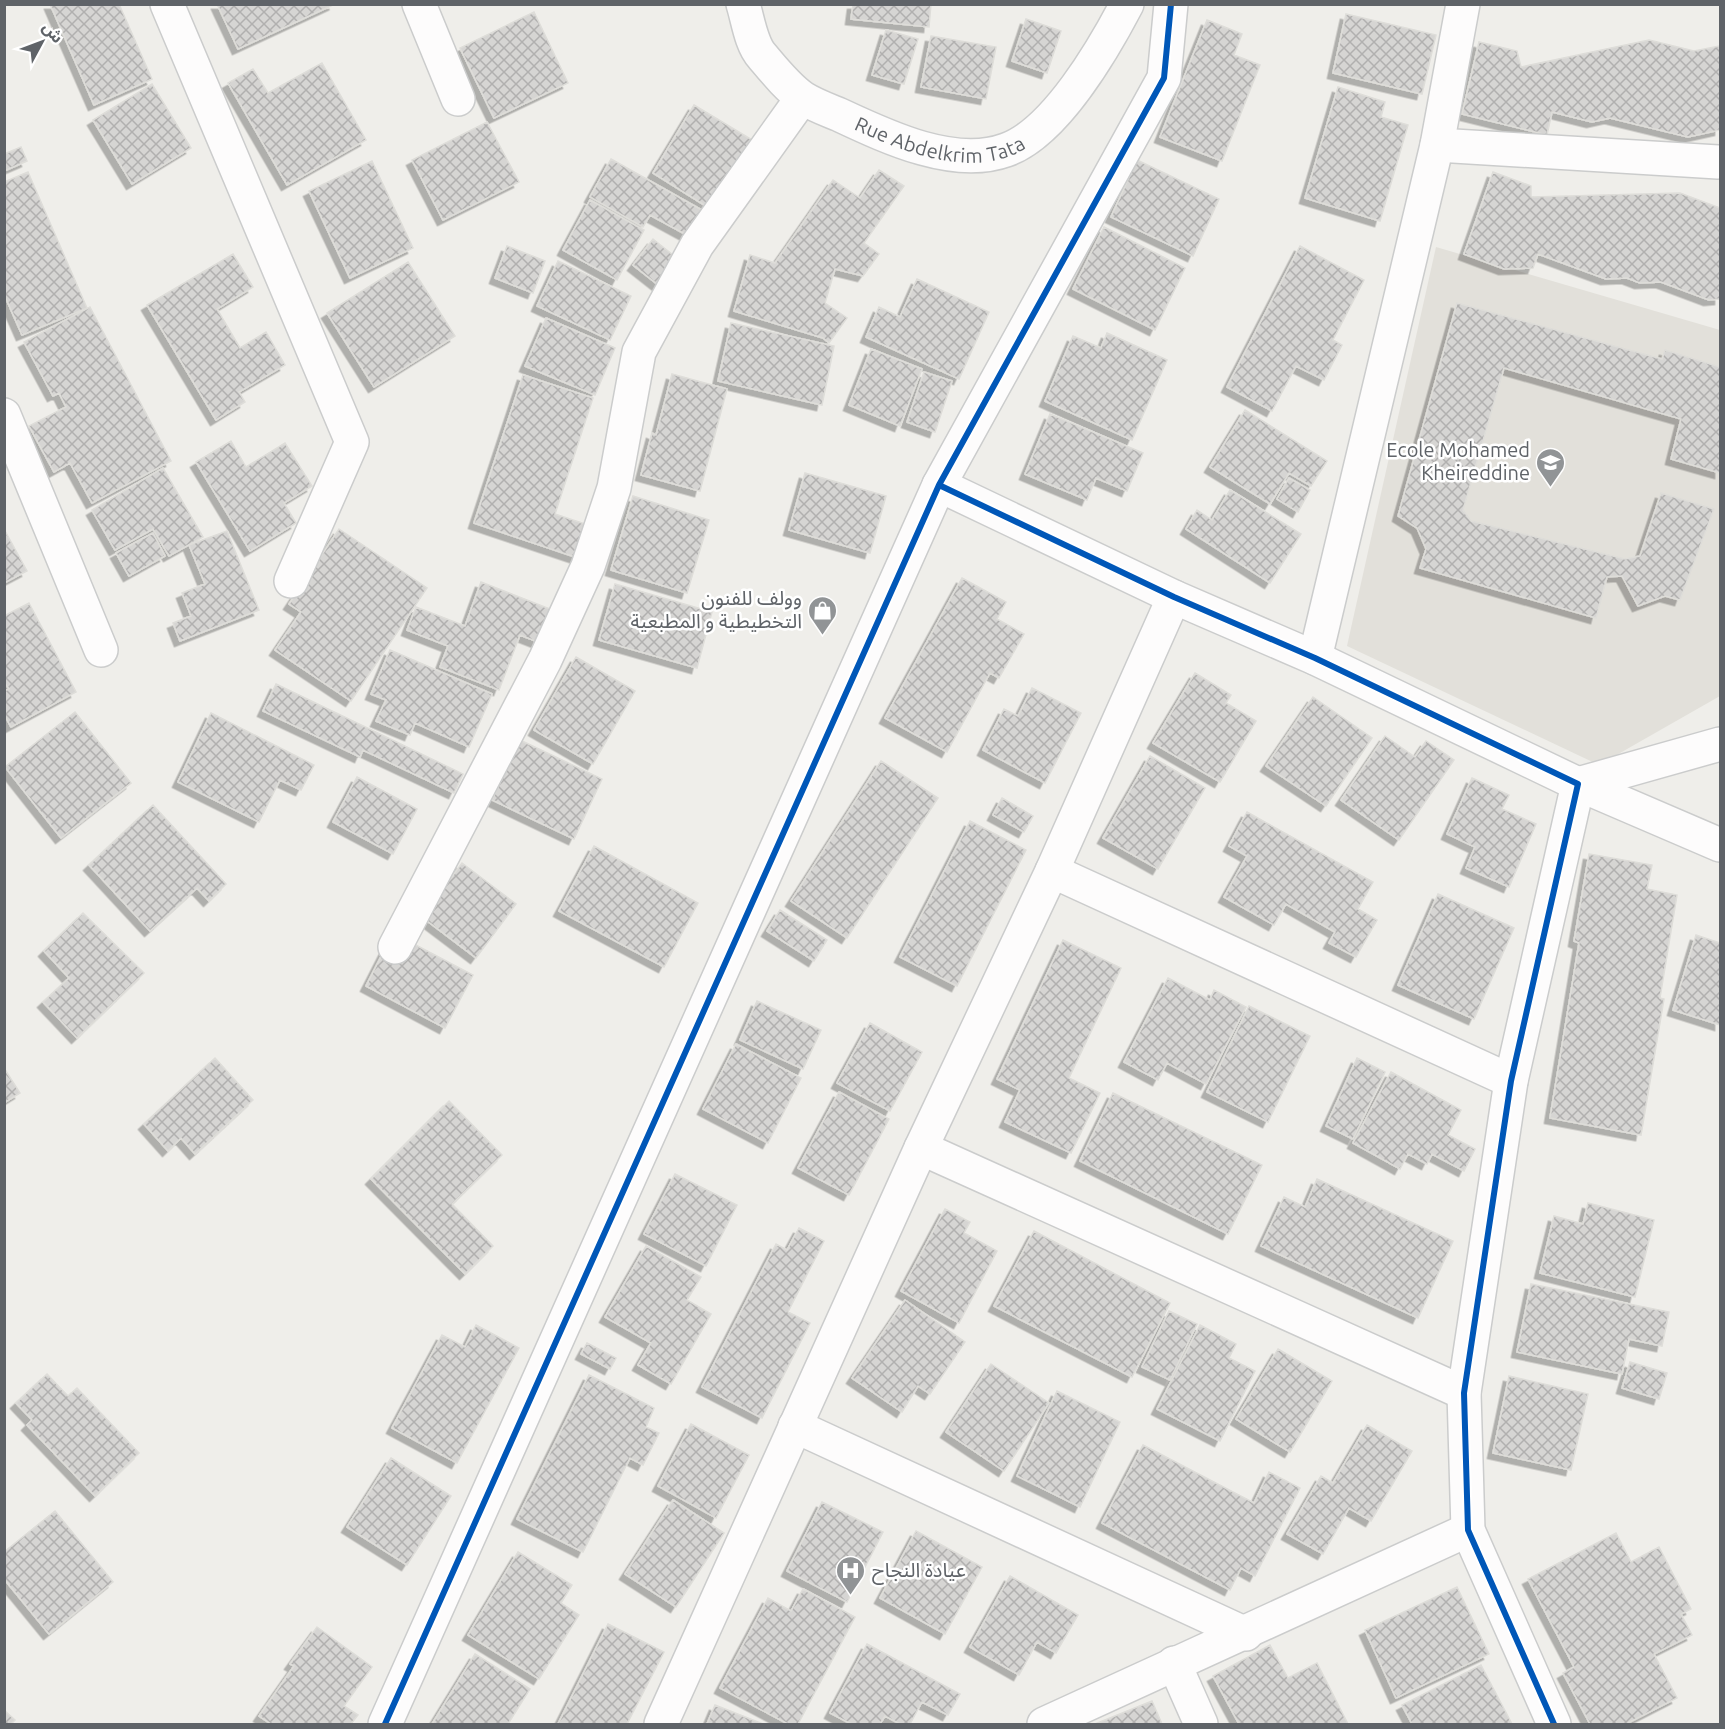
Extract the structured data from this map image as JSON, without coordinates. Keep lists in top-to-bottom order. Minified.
{"streets":{"street":["Rue Abdelkrim Tata"]},"places":{"school or university":["Ecole Mohamed Kheireddine"],"shop":["وولف للفنون التخطيطية و المطبعية"],"hospital":["عيادة النجاح"]},"north":"top right"}
